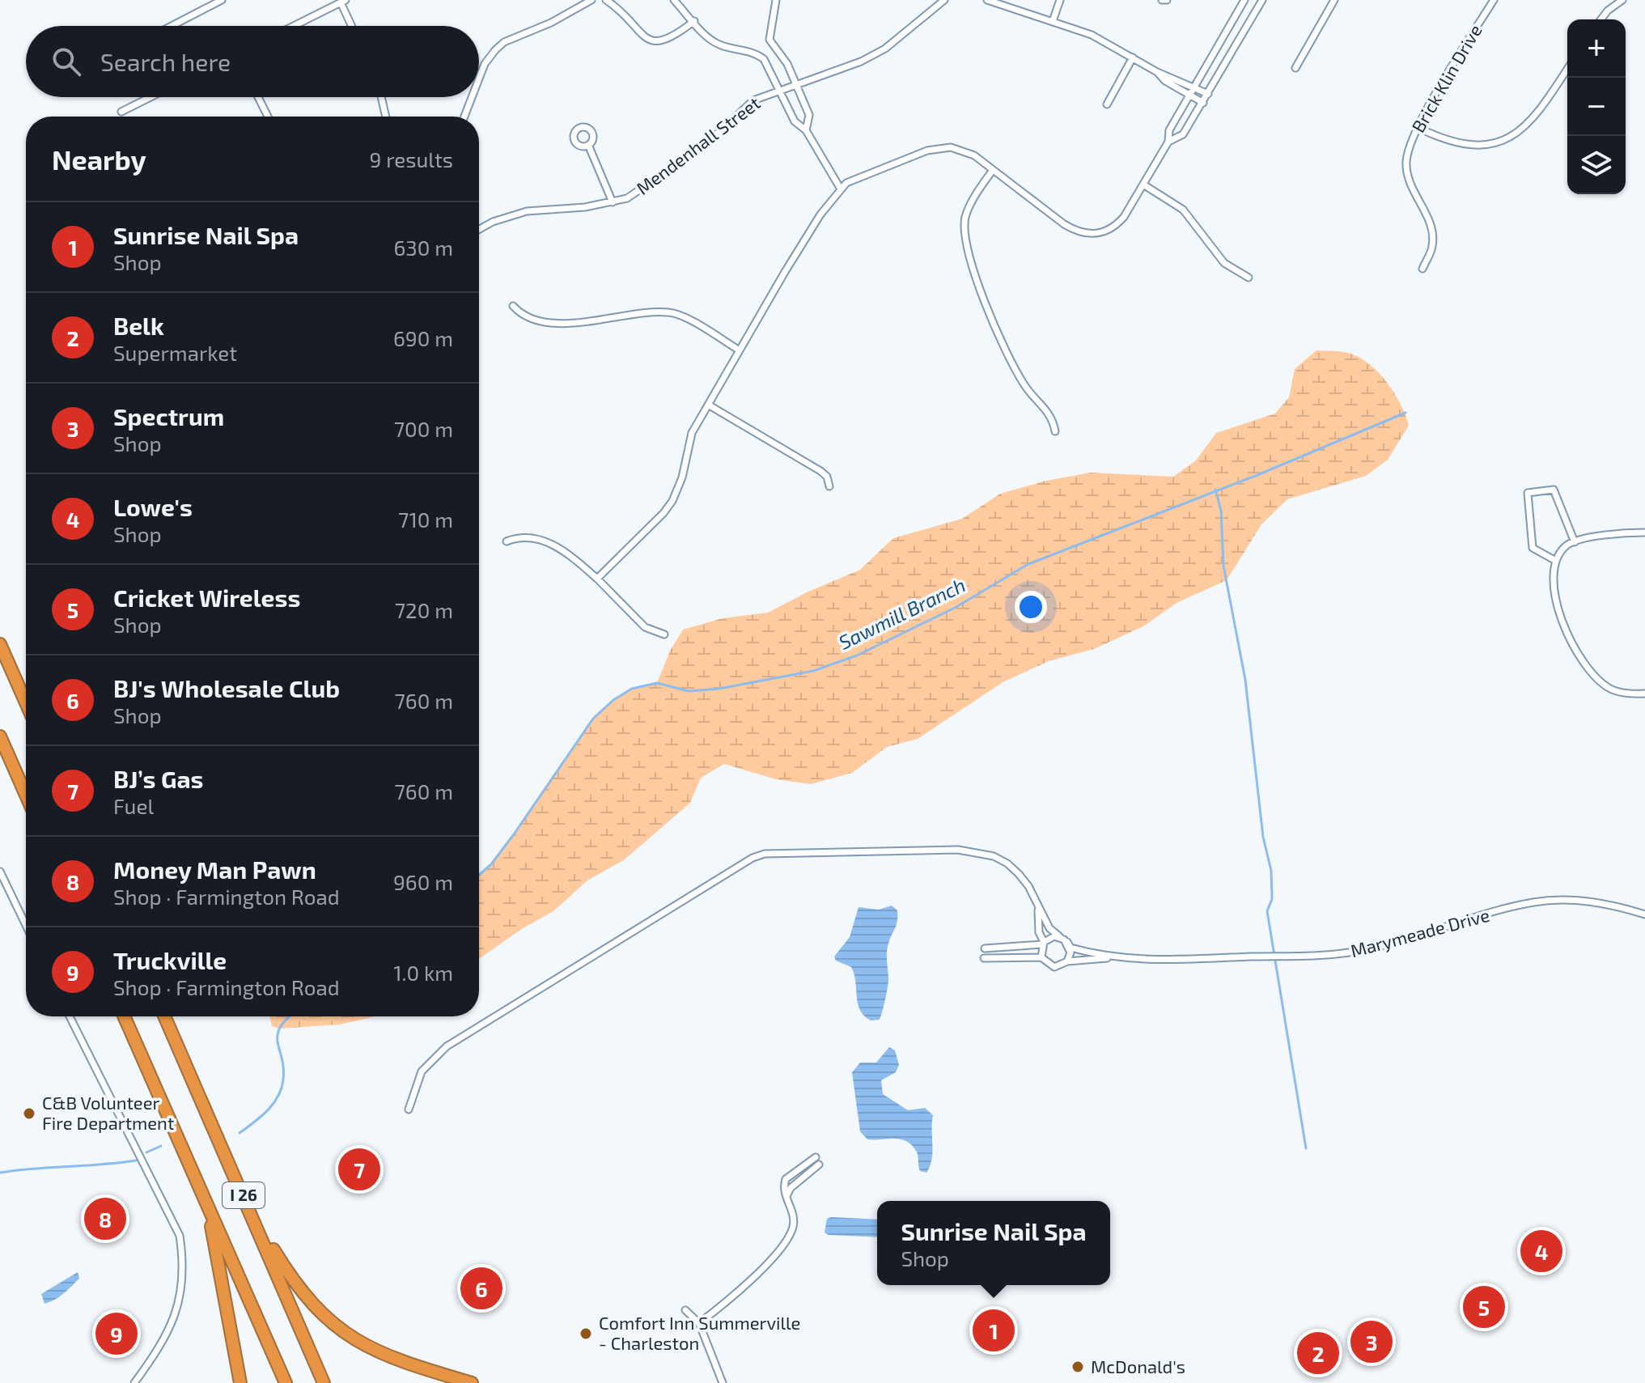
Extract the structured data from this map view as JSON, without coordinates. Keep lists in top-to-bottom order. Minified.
{"streets":{"highway":["I 26"],"street":["Brick Klin Drive","Mendenhall Street","Marymeade Drive"]},"water":["Sawmill Branch"],"places":["C&B Volunteer Fire Department","Comfort Inn Summerville - Charleston","McDonald's"],"page":{"map_buttons":["+","−"],"search":"Search here","heading":["Nearby","9 results"],"list":[{"mark":"1","name":"Sunrise Nail Spa","note":"Shop","value":"630 m"},{"mark":"2","name":"Belk","note":"Supermarket","value":"690 m"},{"mark":"3","name":"Spectrum","note":"Shop","value":"700 m"},{"mark":"4","name":"Lowe's","note":"Shop","value":"710 m"},{"mark":"5","name":"Cricket Wireless","note":"Shop","value":"720 m"},{"mark":"6","name":"BJ's Wholesale Club","note":"Shop","value":"760 m"},{"mark":"7","name":"BJ’s Gas","note":"Fuel","value":"760 m"},{"mark":"8","name":"Money Man Pawn","note":"Shop · Farmington Road","value":"960 m"},{"mark":"9","name":"Truckville","note":"Shop · Farmington Road","value":"1.0 km"}],"pins":["7","8","4","6","5","1","9","3","2"],"popup":["Sunrise Nail Spa","Shop"]}}
